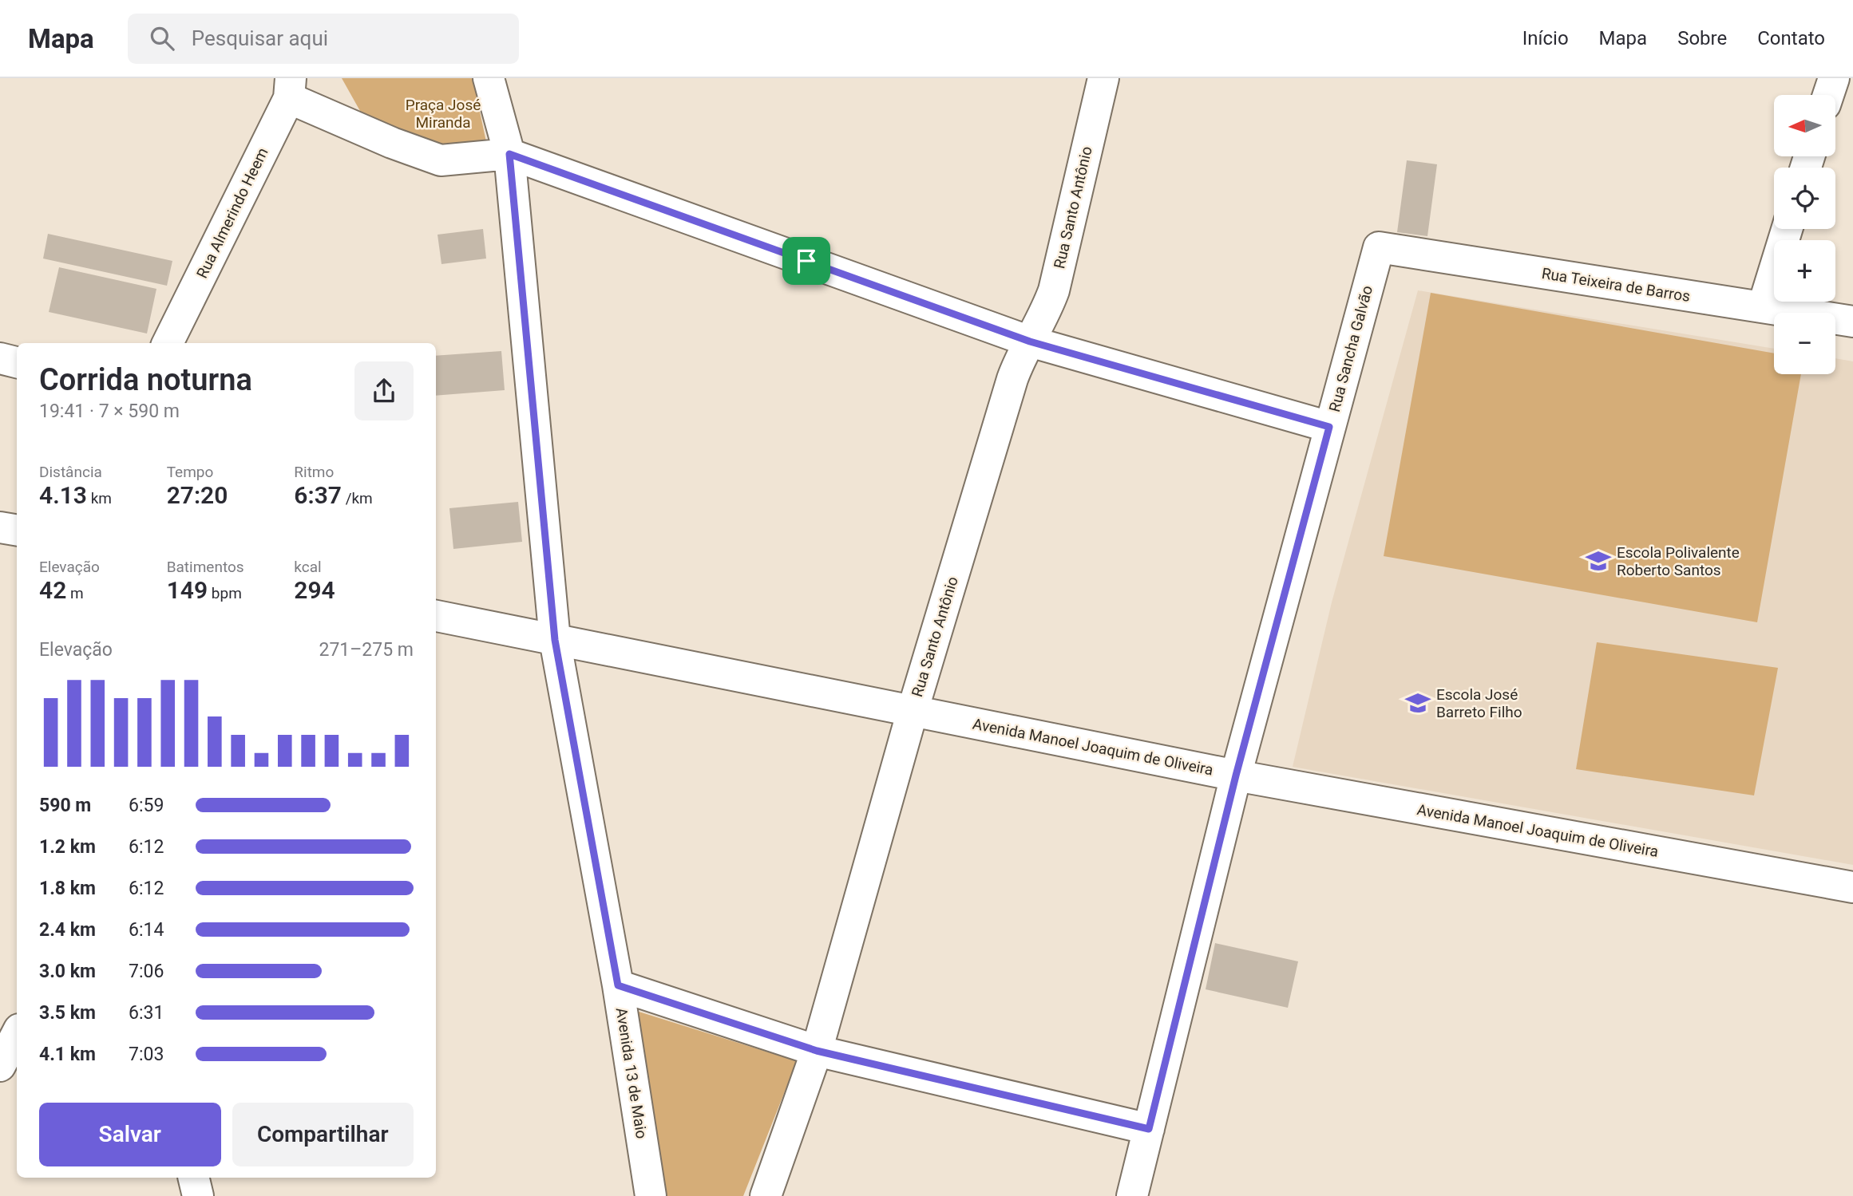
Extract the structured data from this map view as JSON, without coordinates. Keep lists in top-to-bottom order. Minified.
{"streets":{"street":["Rua Santo Antônio","Rua Almerindo Heem","Rua Teixeira de Barros","Rua Sancha Galvão","Avenida Manoel Joaquim de Oliveira","Avenida 13 de Maio"]},"crossings":[["Rua Santo Antônio","Avenida Manoel Joaquim de Oliveira"],["Rua Teixeira de Barros","Rua Sancha Galvão"],["Rua Sancha Galvão","Avenida Manoel Joaquim de Oliveira"],["Avenida Manoel Joaquim de Oliveira","Avenida 13 de Maio"]],"parks":["Praça José Miranda"],"places":{"school or university":["Escola Polivalente Roberto Santos","Escola José Barreto Filho"]},"north":"left","page":{"header":"Mapa","search":"Pesquisar aqui","nav":["Início","Mapa","Sobre","Contato"],"map_buttons":["+","−"],"heading":["Corrida noturna","19:41 · 7 × 590 m"],"stats":[["Distância","4.13 km"],["Tempo","27:20"],["Ritmo","6:37 /km"],["Elevação","42 m"],["Batimentos","149 bpm"],["kcal","294"]],"chart":["Elevação","271–275 m"],"list":[{"name":"590 m","note":"6:59"},{"name":"1.2 km","note":"6:12"},{"name":"1.8 km","note":"6:12"},{"name":"2.4 km","note":"6:14"},{"name":"3.0 km","note":"7:06"},{"name":"3.5 km","note":"6:31"},{"name":"4.1 km","note":"7:03"}],"buttons":["Salvar","Compartilhar"]}}
